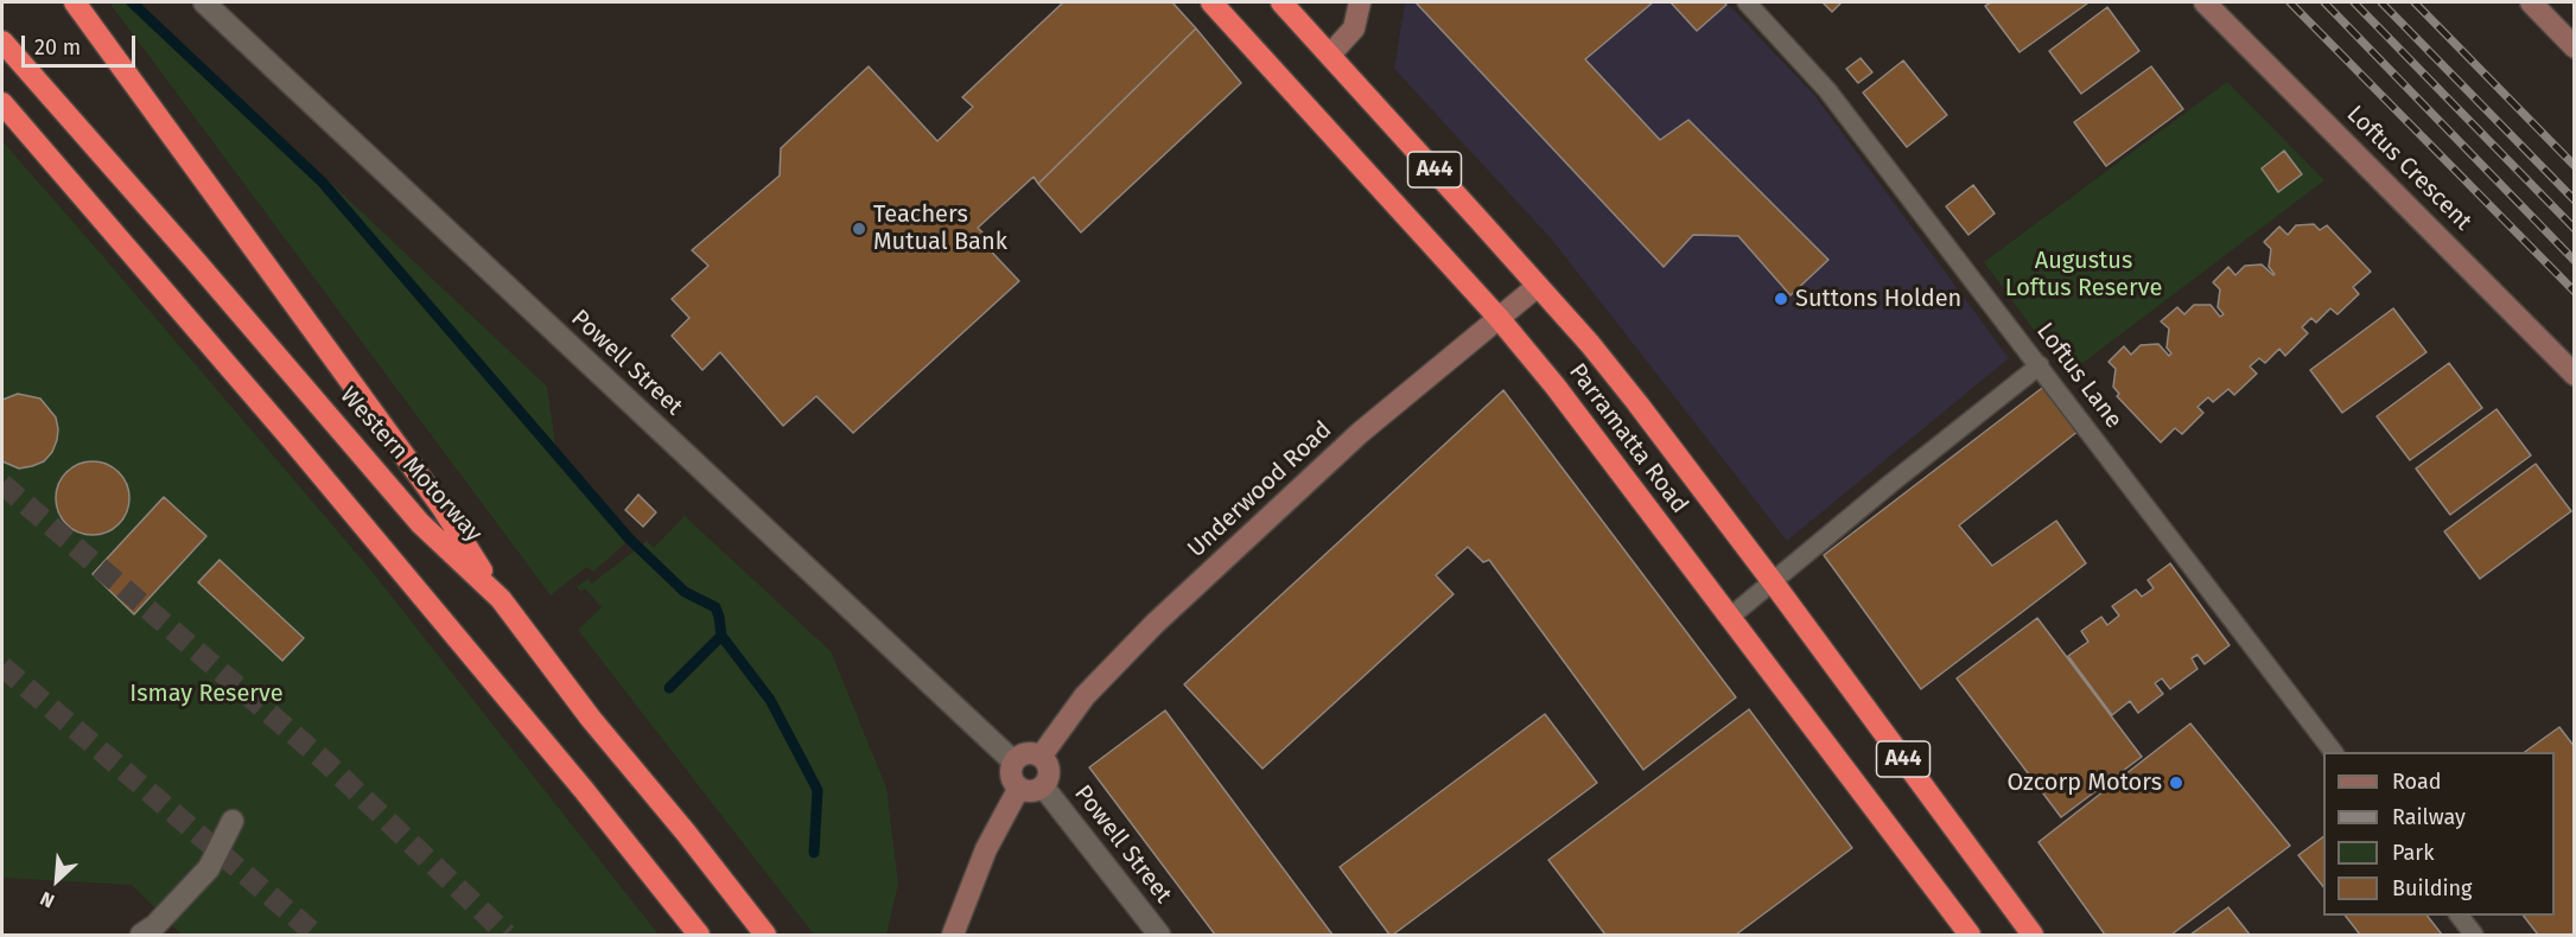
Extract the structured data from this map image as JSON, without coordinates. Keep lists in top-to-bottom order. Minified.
{"streets":{"highway":["A44","Parramatta Road","Western Motorway"],"main road":["Loftus Crescent","Underwood Road"],"street":["Powell Street"],"lane":["Loftus Lane"]},"crossings":[["Powell Street","Underwood Road"],["Parramatta Road","Underwood Road"]],"parks":["Augustus Loftus Reserve","Ismay Reserve"],"places":["Teachers Mutual Bank","Suttons Holden","Ozcorp Motors"],"legend":["Road","Railway","Park","Building"],"scale_bar":"20 m","north":"bottom left"}
